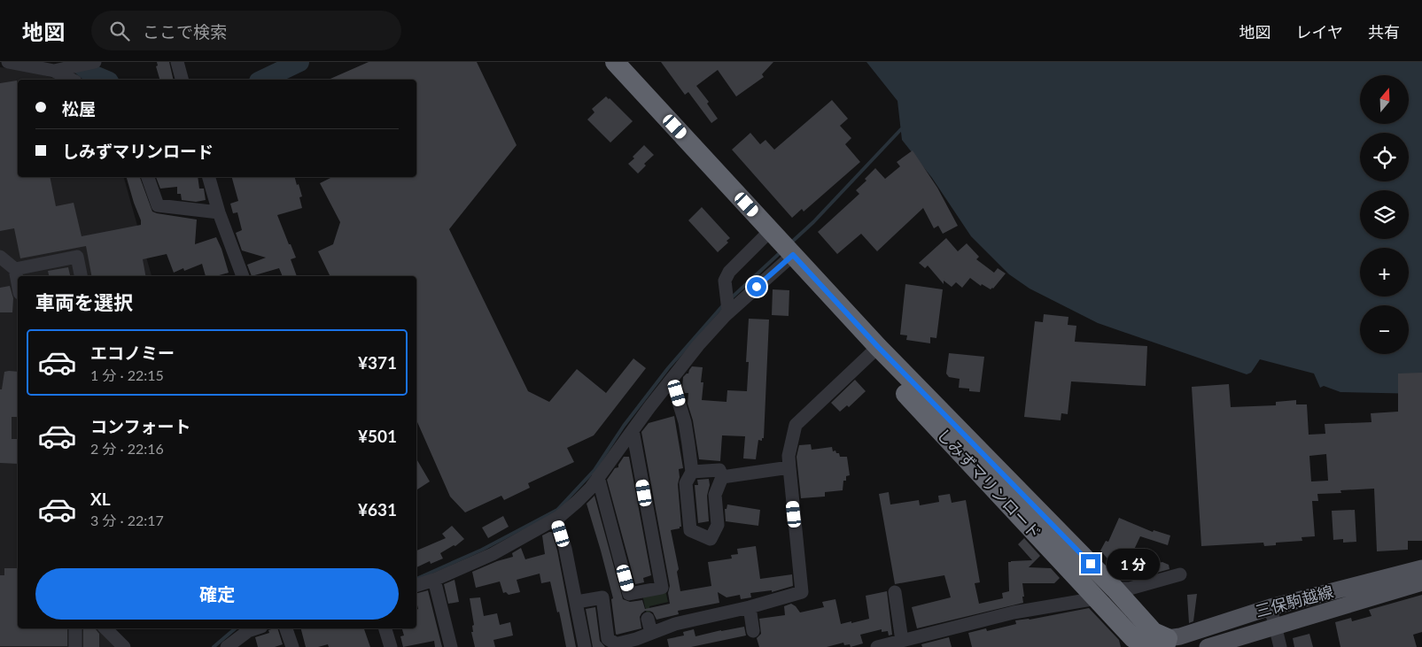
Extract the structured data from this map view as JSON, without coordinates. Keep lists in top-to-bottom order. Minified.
{"streets":{"highway":["しみずマリンロード"],"main road":["三保駒越線"]},"crossings":[["しみずマリンロード","三保駒越線"]],"north":"top","page":{"header":"地図","search":"ここで検索","nav":["地図","レイヤ","共有"],"map_buttons":["+","−"],"banner":["松屋","しみずマリンロード"],"heading":"車両を選択","list":[{"name":"エコノミー","note":"1 分 · 22:15","value":"¥371"},{"name":"コンフォート","note":"2 分 · 22:16","value":"¥501"},{"name":"XL","note":"3 分 · 22:17","value":"¥631"}],"bubble":"1 分","buttons":"確定"}}
